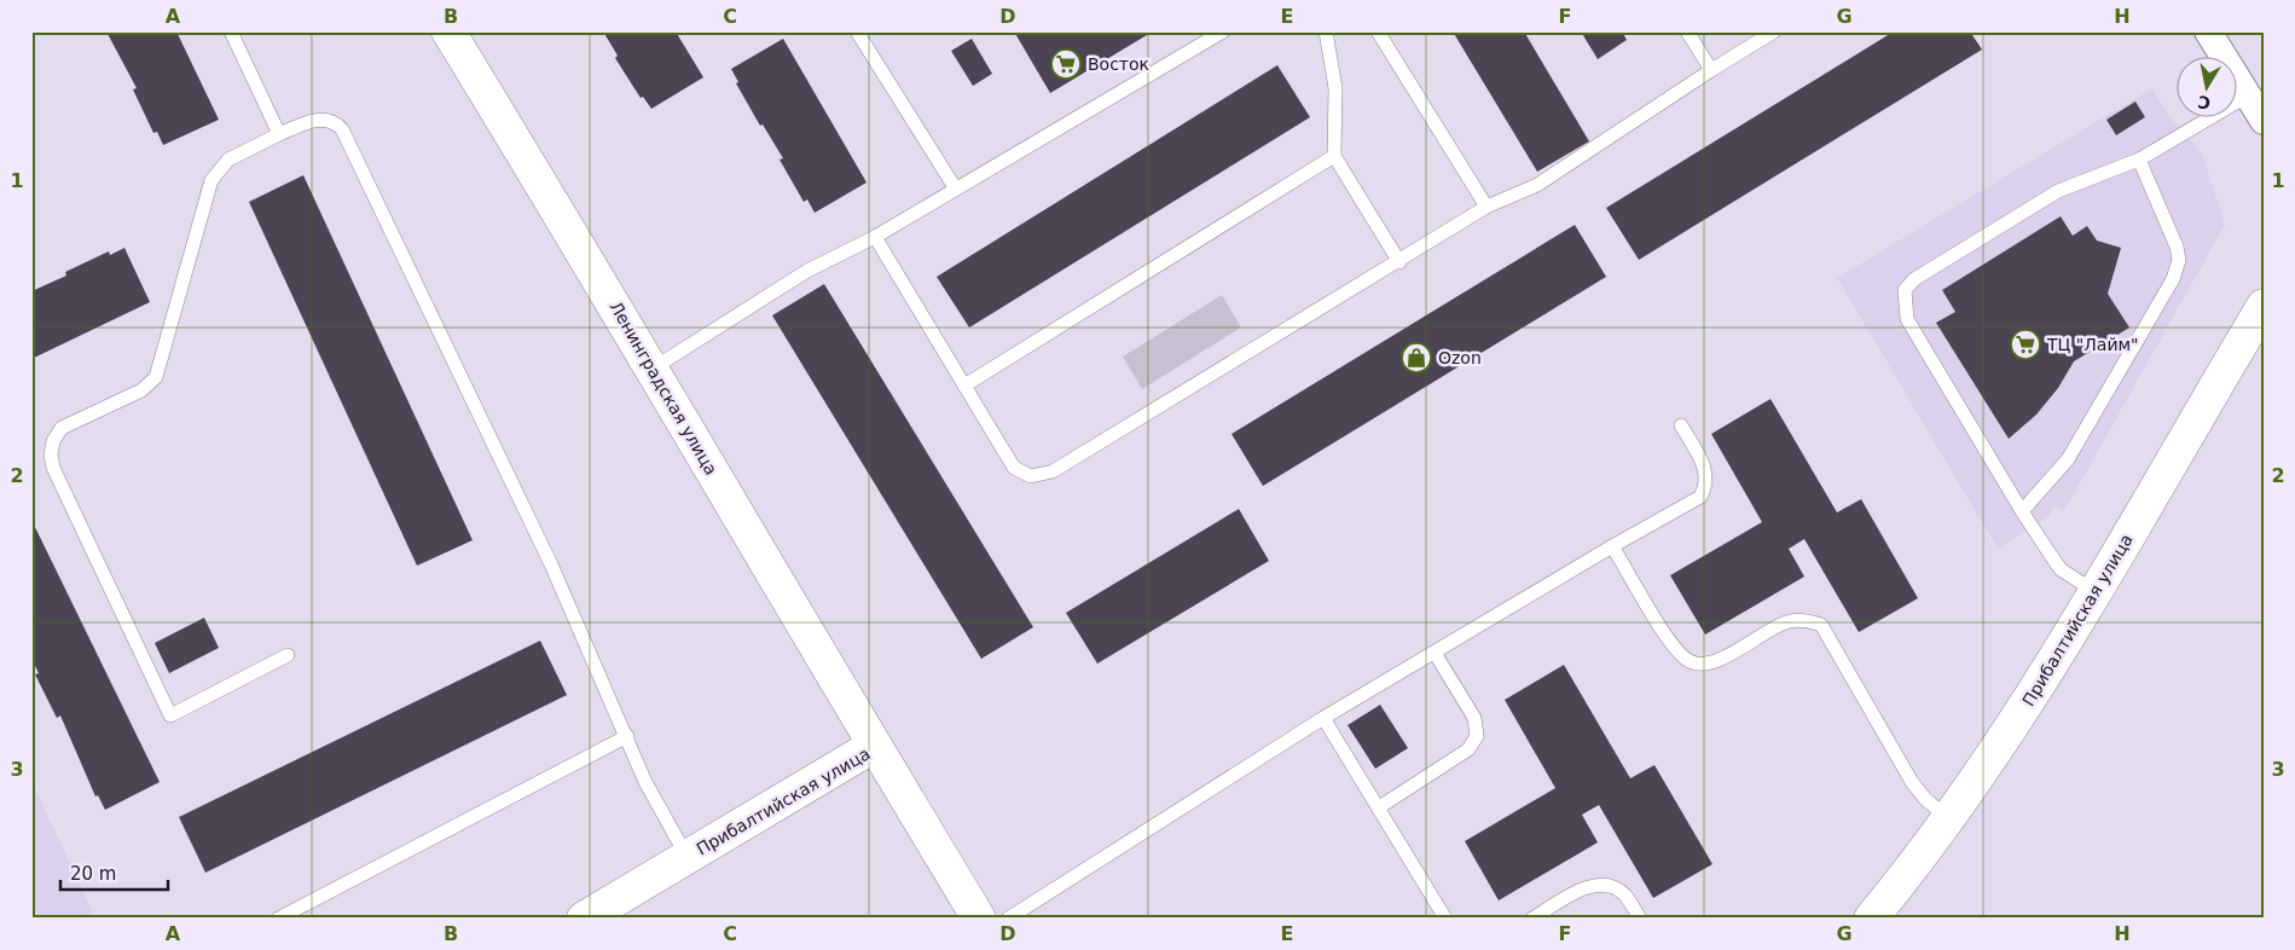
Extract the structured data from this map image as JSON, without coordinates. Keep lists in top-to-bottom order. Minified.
{"streets":{"street":["Ленинградская улица","Прибалтийская улица"]},"crossings":[["Ленинградская улица","Прибалтийская улица"]],"places":{"supermarket":["Восток","ТЦ \"Лайм\""],"shop":["Ozon"]},"scale_bar":"20 m","north":"bottom","grid":{"columns":["A","B","C","D","E","F","G","H"],"rows":["1","2","3"]}}
